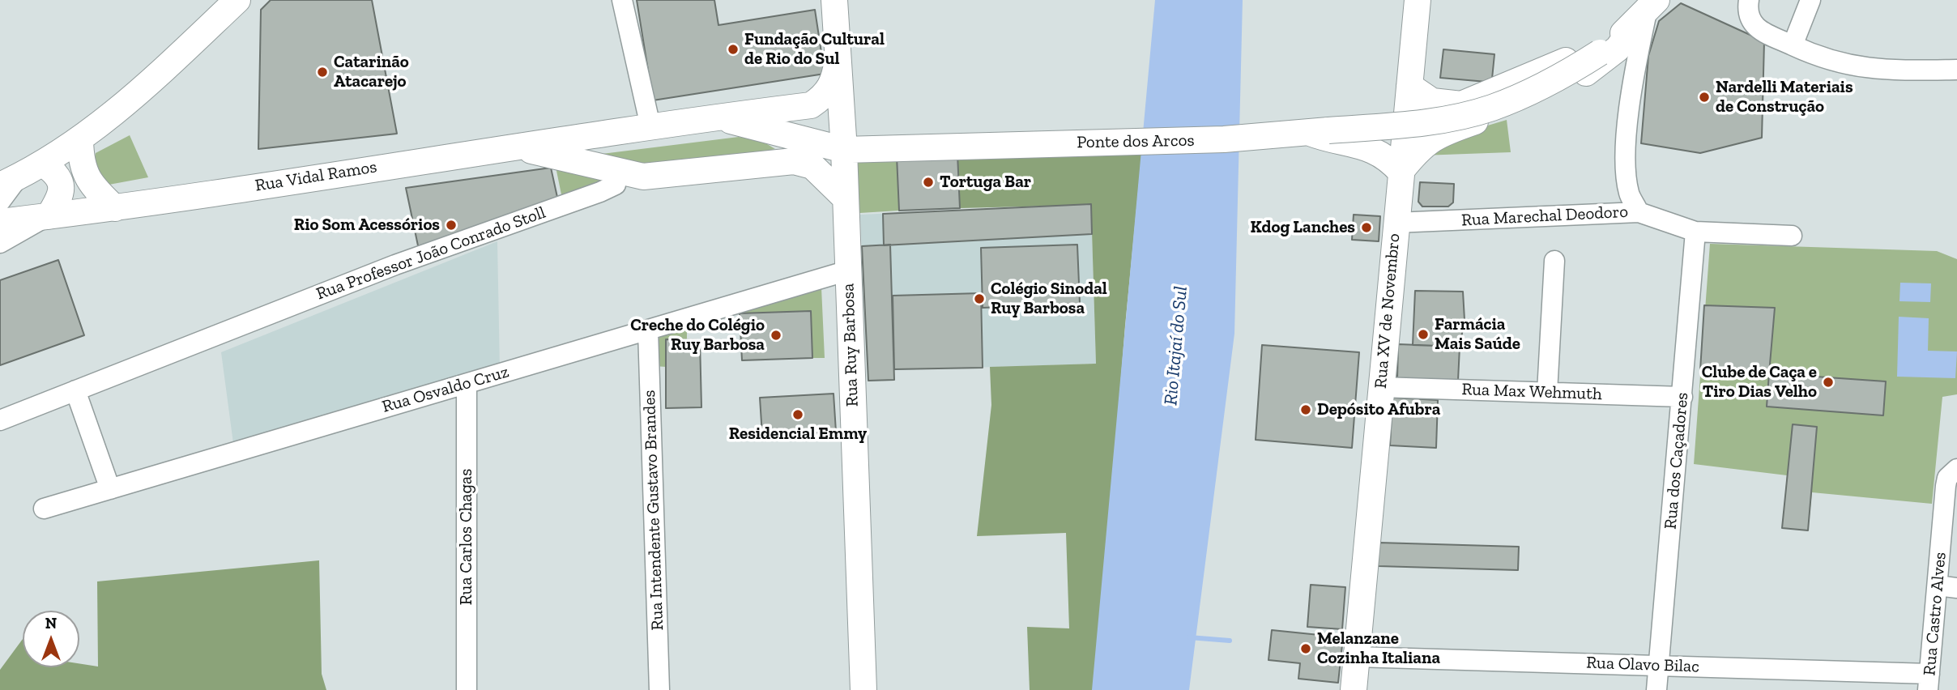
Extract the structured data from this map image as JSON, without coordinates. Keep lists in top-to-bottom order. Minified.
{"streets":{"main road":["Ponte dos Arcos","Rua Vidal Ramos","Rua XV de Novembro","Rua Ruy Barbosa"],"street":["Rua Marechal Deodoro","Rua Professor João Conrado Stoll","Rua Osvaldo Cruz","Rua Max Wehmuth","Rua dos Caçadores","Rua Intendente Gustavo Brandes","Rua Carlos Chagas","Rua Castro Alves","Rua Olavo Bilac"]},"crossings":[["Ponte dos Arcos","Rua Ruy Barbosa"],["Rua Vidal Ramos","Rua Professor João Conrado Stoll"],["Rua Vidal Ramos","Rua Ruy Barbosa"],["Rua Marechal Deodoro","Rua XV de Novembro"],["Rua Marechal Deodoro","Rua dos Caçadores"],["Rua XV de Novembro","Rua Max Wehmuth"],["Rua XV de Novembro","Rua Olavo Bilac"],["Rua Ruy Barbosa","Rua Osvaldo Cruz"],["Rua Osvaldo Cruz","Rua Intendente Gustavo Brandes"],["Rua Osvaldo Cruz","Rua Carlos Chagas"],["Rua Max Wehmuth","Rua dos Caçadores"],["Rua dos Caçadores","Rua Olavo Bilac"],["Rua Castro Alves","Rua Olavo Bilac"]],"water":["Rio Itajaí do Sul"],"places":["Fundação Cultural de Rio do Sul","Catarinão Atacarejo","Nardelli Materiais de Construção","Tortuga Bar","Rio Som Acessórios","Kdog Lanches","Colégio Sinodal Ruy Barbosa","Farmácia Mais Saúde","Creche do Colégio Ruy Barbosa","Clube de Caça e Tiro Dias Velho","Depósito Afubra","Residencial Emmy","Melanzane Cozinha Italiana"],"north":"top"}
